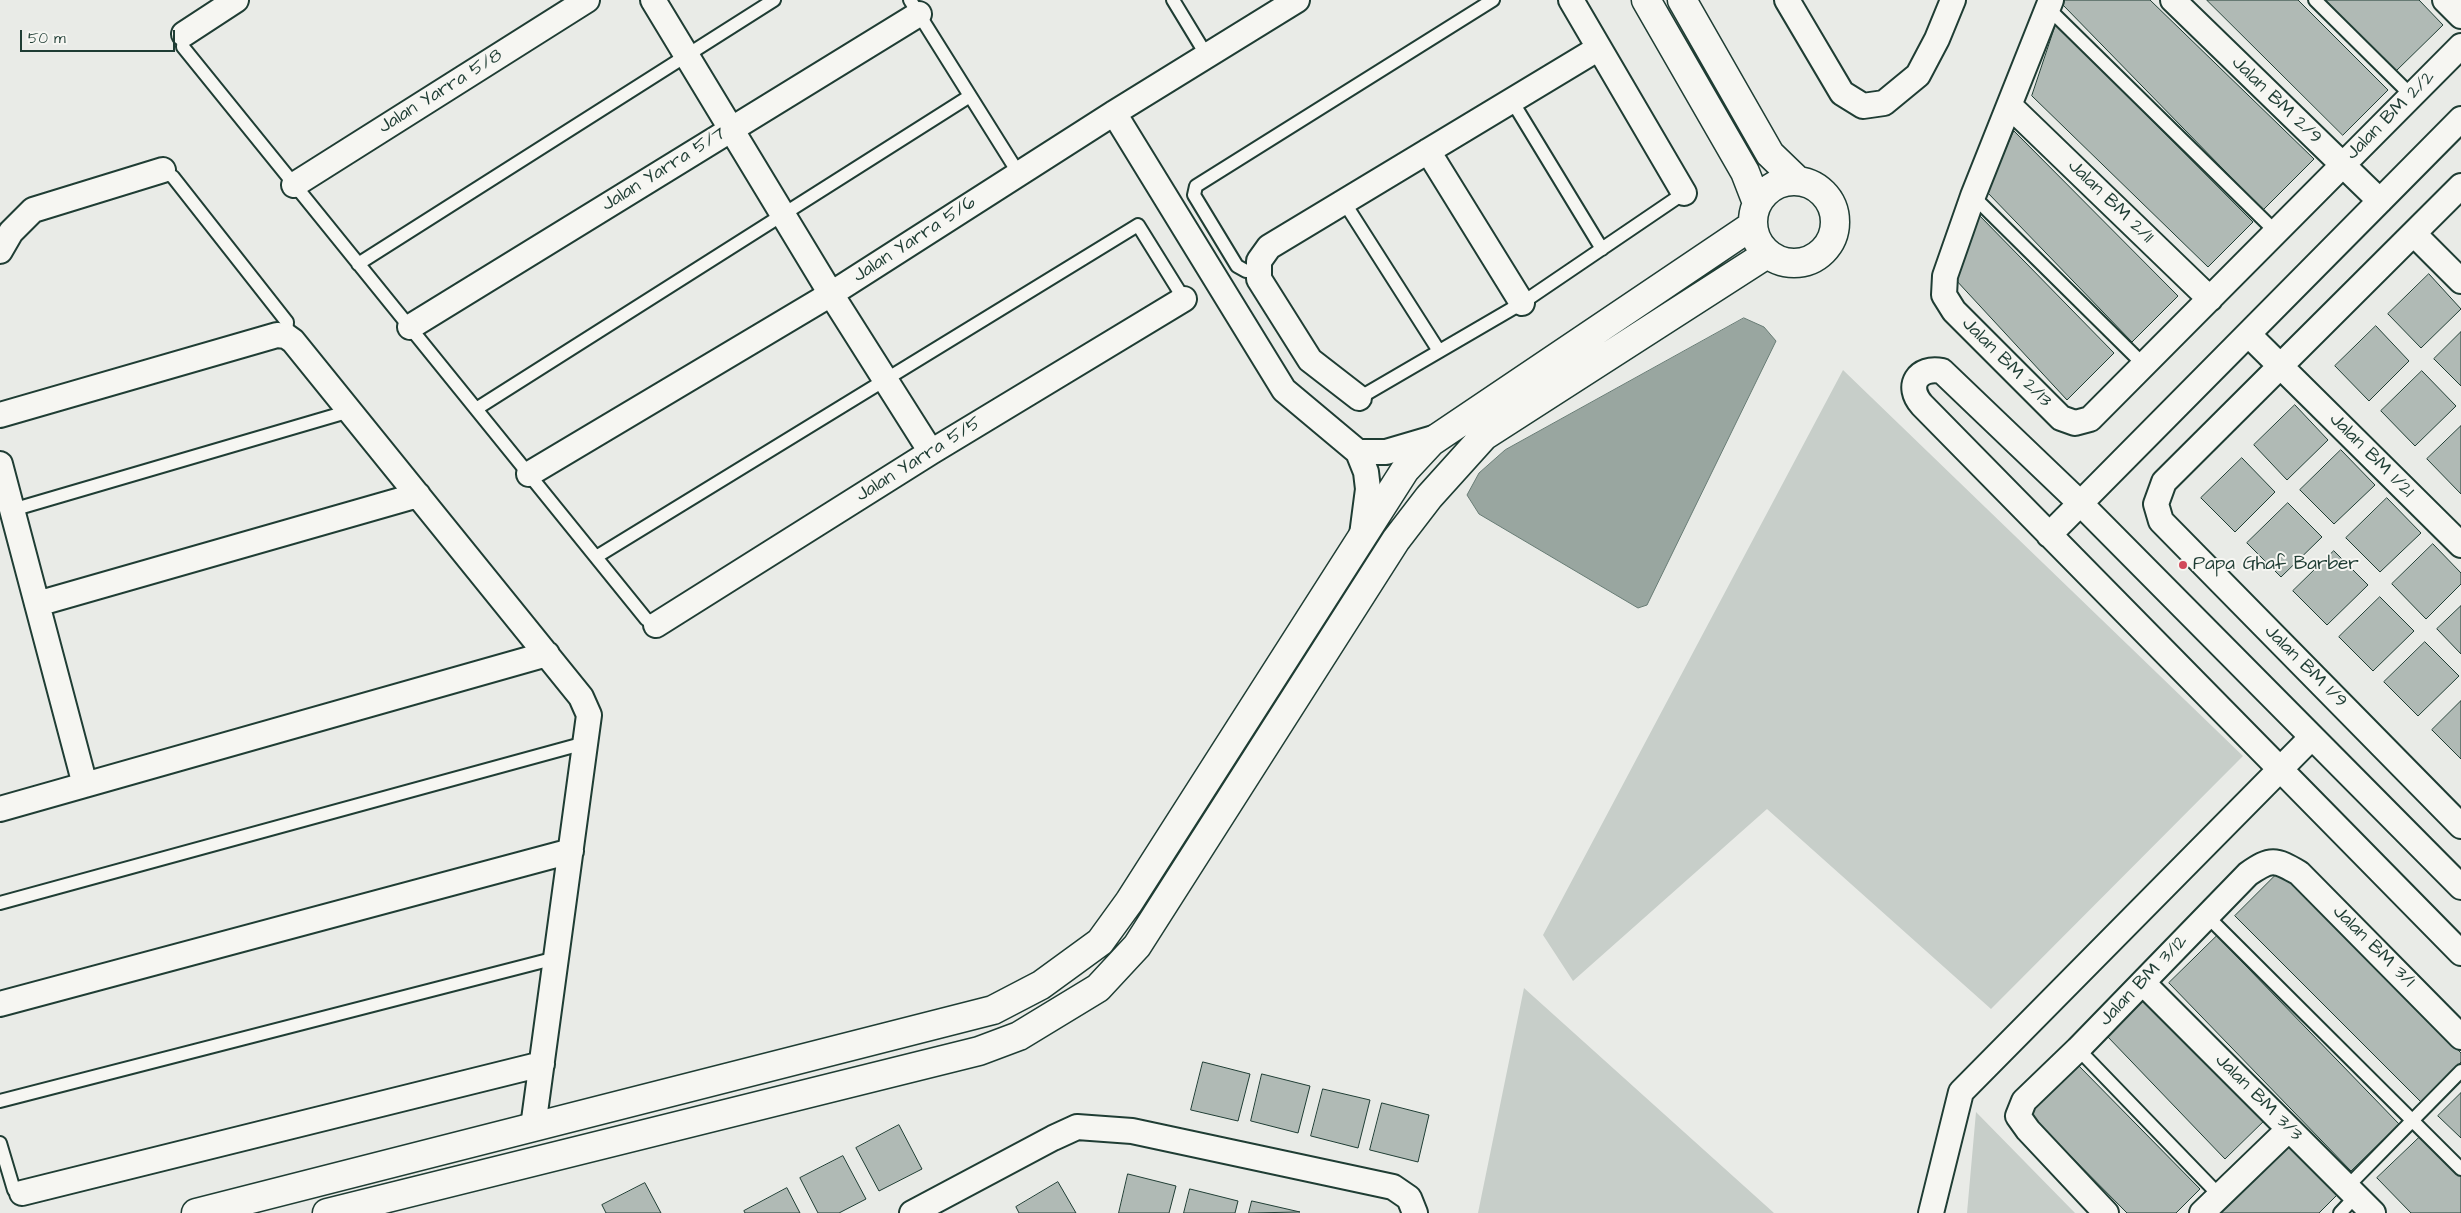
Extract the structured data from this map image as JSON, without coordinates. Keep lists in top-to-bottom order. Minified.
{"streets":{"street":["Jalan Yarra 5/8","Jalan BM 2/9","Jalan BM 2/2","Jalan Yarra 5/7","Jalan BM 2/11","Jalan Yarra 5/6","Jalan BM 2/13","Jalan BM 1/21","Jalan Yarra 5/5","Jalan BM 1/9","Jalan BM 3/1","Jalan BM 3/12","Jalan BM 3/3"]},"crossings":[["Jalan BM 2/9","Jalan BM 2/2"],["Jalan BM 2/2","Jalan BM 2/11"],["Jalan BM 2/2","Jalan BM 2/13"],["Jalan BM 1/21","Jalan BM 1/9"],["Jalan BM 3/1","Jalan BM 3/12"],["Jalan BM 3/12","Jalan BM 3/3"]],"places":["Papa Ghaf Barber"],"scale_bar":"50 m"}
